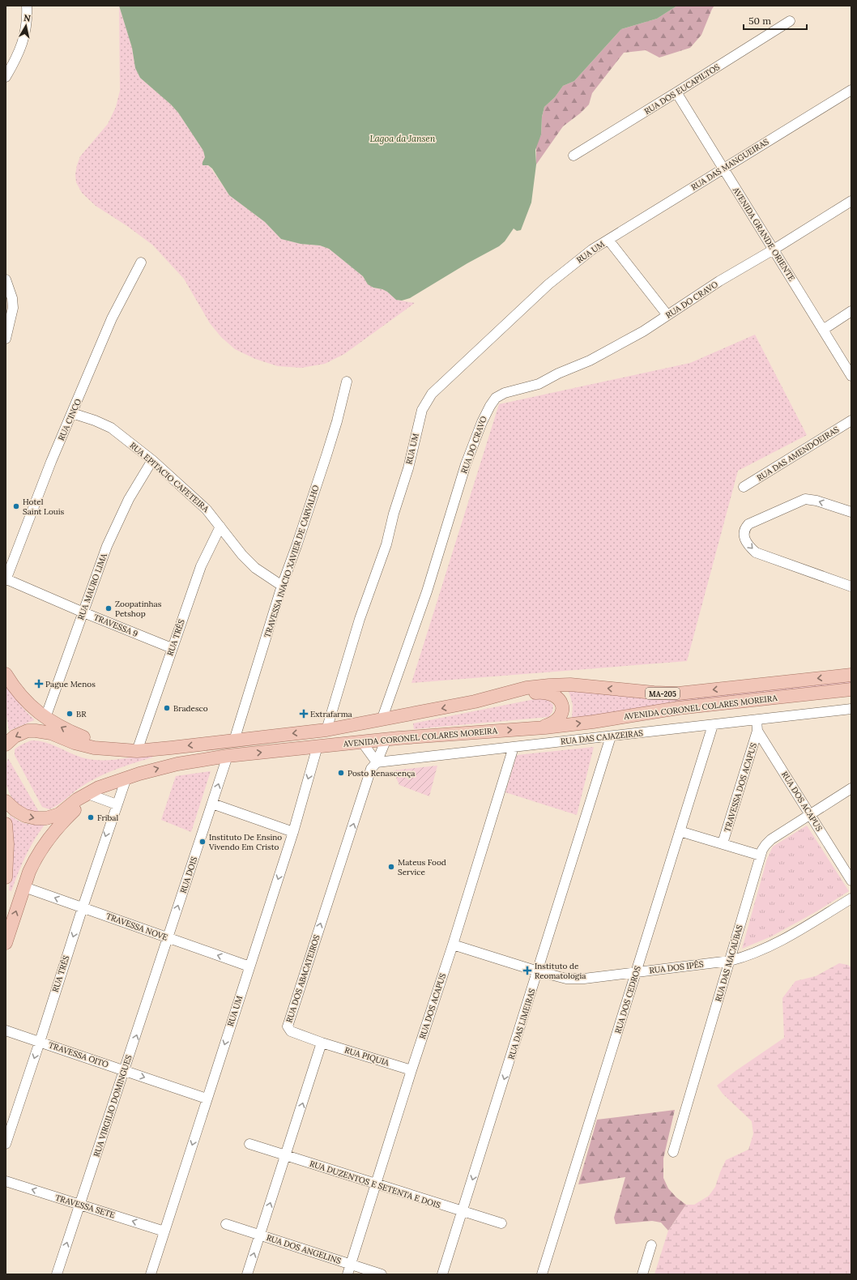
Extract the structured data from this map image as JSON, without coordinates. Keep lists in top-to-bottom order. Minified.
{"streets":{"main road":["MA-205","AVENIDA CORONEL COLARES MOREIRA"],"street":["RUA DOS EUCAPILTOS","RUA DAS MANGUEIRAS","AVENIDA GRANDE ORIENTE","RUA UM","RUA DO CRAVO","RUA CINCO","RUA DAS AMENDOEIRAS","RUA EPITACIO CAFETEIRA","TRAVESSA INACIO XAVIER DE CARVALHO","RUA MAURO LIMA","TRAVESSA 9","RUA TRÊS","RUA DAS CAJAZEIRAS","TRAVESSA DOS ACAPUS","RUA DOS ACAPUS","RUA DOIS","TRAVESSA NOVE","RUA DAS MACAÚBAS","RUA DOS IPÊS","RUA DOS ABACATEIROS","RUA DOS CEDROS","RUA DAS LIMEIRAS","TRAVESSA OITO","RUA PIQUIA","RUA VIRGILIO DOMINGUES","RUA DUZENTOS E SETENTA E DOIS","TRAVESSA SETE","RUA DOS ANGELINS"]},"crossings":[["RUA DOS EUCAPILTOS","AVENIDA GRANDE ORIENTE"],["RUA DAS MANGUEIRAS","AVENIDA GRANDE ORIENTE"],["RUA DAS MANGUEIRAS","RUA UM"],["AVENIDA GRANDE ORIENTE","RUA DO CRAVO"],["RUA UM","AVENIDA CORONEL COLARES MOREIRA"],["RUA UM","TRAVESSA NOVE"],["RUA UM","TRAVESSA OITO"],["RUA UM","TRAVESSA SETE"],["RUA DO CRAVO","AVENIDA CORONEL COLARES MOREIRA"],["RUA CINCO","RUA EPITACIO CAFETEIRA"],["RUA CINCO","TRAVESSA 9"],["RUA EPITACIO CAFETEIRA","TRAVESSA INACIO XAVIER DE CARVALHO"],["RUA EPITACIO CAFETEIRA","RUA MAURO LIMA"],["RUA EPITACIO CAFETEIRA","RUA TRÊS"],["TRAVESSA INACIO XAVIER DE CARVALHO","AVENIDA CORONEL COLARES MOREIRA"],["RUA MAURO LIMA","TRAVESSA 9"],["TRAVESSA 9","RUA TRÊS"],["RUA TRÊS","AVENIDA CORONEL COLARES MOREIRA"],["RUA TRÊS","TRAVESSA NOVE"],["RUA TRÊS","TRAVESSA OITO"],["AVENIDA CORONEL COLARES MOREIRA","RUA DOIS"],["AVENIDA CORONEL COLARES MOREIRA","RUA DOS ABACATEIROS"],["RUA DAS CAJAZEIRAS","RUA DOS ACAPUS"],["RUA DAS CAJAZEIRAS","RUA DOS ABACATEIROS"],["RUA DAS CAJAZEIRAS","RUA DOS CEDROS"],["RUA DAS CAJAZEIRAS","RUA DAS LIMEIRAS"],["TRAVESSA DOS ACAPUS","RUA DOS ACAPUS"],["RUA DOS ACAPUS","RUA DAS MACAÚBAS"],["RUA DOS ACAPUS","RUA DOS IPÊS"],["RUA DOS ACAPUS","RUA PIQUIA"],["RUA DOS ACAPUS","RUA DUZENTOS E SETENTA E DOIS"],["RUA DOS ACAPUS","RUA DOS ANGELINS"],["RUA DOIS","TRAVESSA NOVE"],["RUA DOIS","RUA VIRGILIO DOMINGUES"],["TRAVESSA NOVE","RUA VIRGILIO DOMINGUES"],["RUA DAS MACAÚBAS","RUA DOS IPÊS"],["RUA DOS IPÊS","RUA DOS CEDROS"],["RUA DOS IPÊS","RUA DAS LIMEIRAS"],["RUA DOS ABACATEIROS","RUA PIQUIA"],["RUA DAS LIMEIRAS","RUA DUZENTOS E SETENTA E DOIS"],["TRAVESSA OITO","RUA VIRGILIO DOMINGUES"],["RUA VIRGILIO DOMINGUES","TRAVESSA SETE"]],"one_way":["RUA UM","RUA TRÊS","RUA DOIS","TRAVESSA NOVE","RUA DOS ABACATEIROS","RUA DAS LIMEIRAS","TRAVESSA OITO","RUA VIRGILIO DOMINGUES","TRAVESSA SETE"],"water":["Lagoa da Jansen"],"places":{"other":["Hotel Saint Louis","Zoopatinhas Petshop","Bradesco","BR","Posto Renascença","Fribal","Instituto De Ensino Vivendo Em Cristo","Mateus Food Service"],"health":["Pague Menos","Extrafarma","Instituto de Reomatologia"]},"scale_bar":"50 m","north":"top"}
